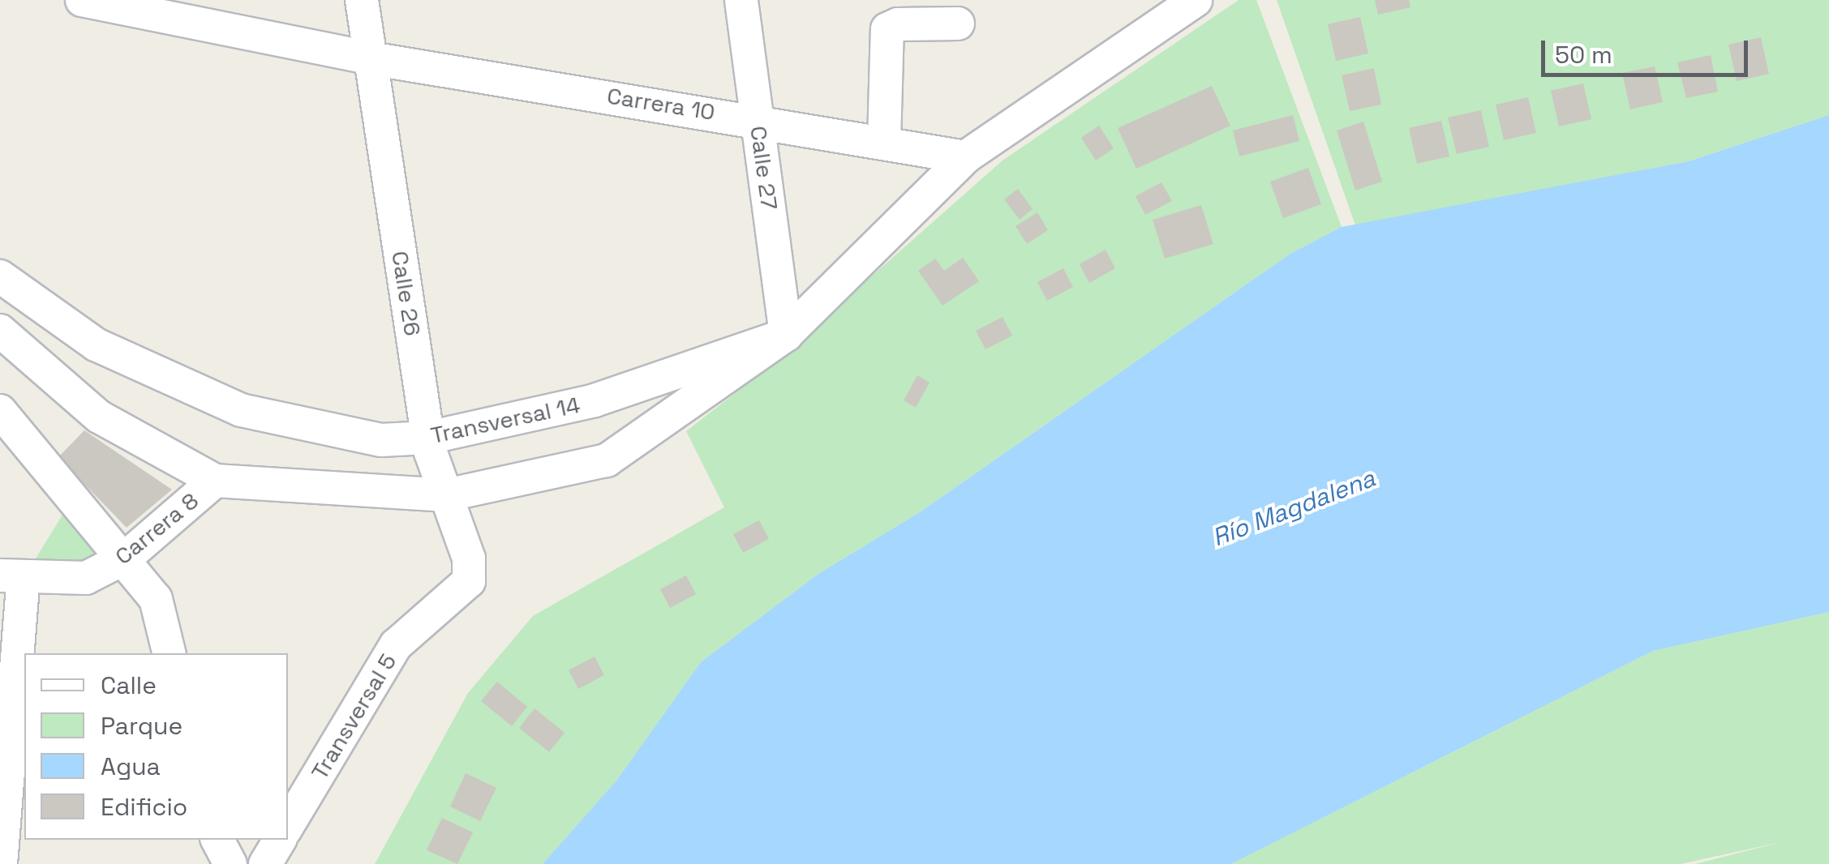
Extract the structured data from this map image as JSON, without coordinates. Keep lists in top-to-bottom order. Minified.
{"streets":{"street":["Carrera 10","Calle 27","Calle 26","Transversal 14","Carrera 8","Transversal 5"]},"crossings":[["Carrera 10","Calle 27"],["Carrera 10","Calle 26"],["Carrera 10","Transversal 14"],["Calle 27","Transversal 14"],["Calle 26","Transversal 14"],["Calle 26","Transversal 5"]],"water":["Río Magdalena"],"legend":["Calle","Parque","Agua","Edificio"],"scale_bar":"50 m"}
